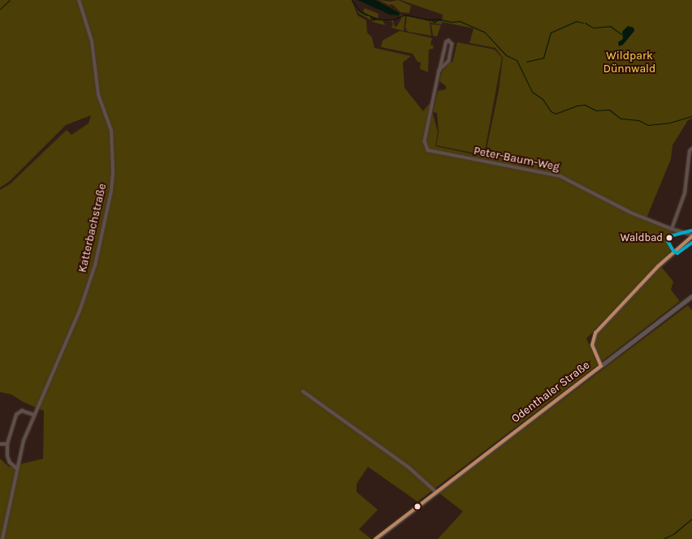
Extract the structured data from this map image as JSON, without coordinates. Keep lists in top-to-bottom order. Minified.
{"streets":{"main road":["Odenthaler Straße"],"street":["Peter-Baum-Weg","Katterbachstraße"]},"parks":["Wildpark Dünnwald"],"places":["Waldbad"]}
